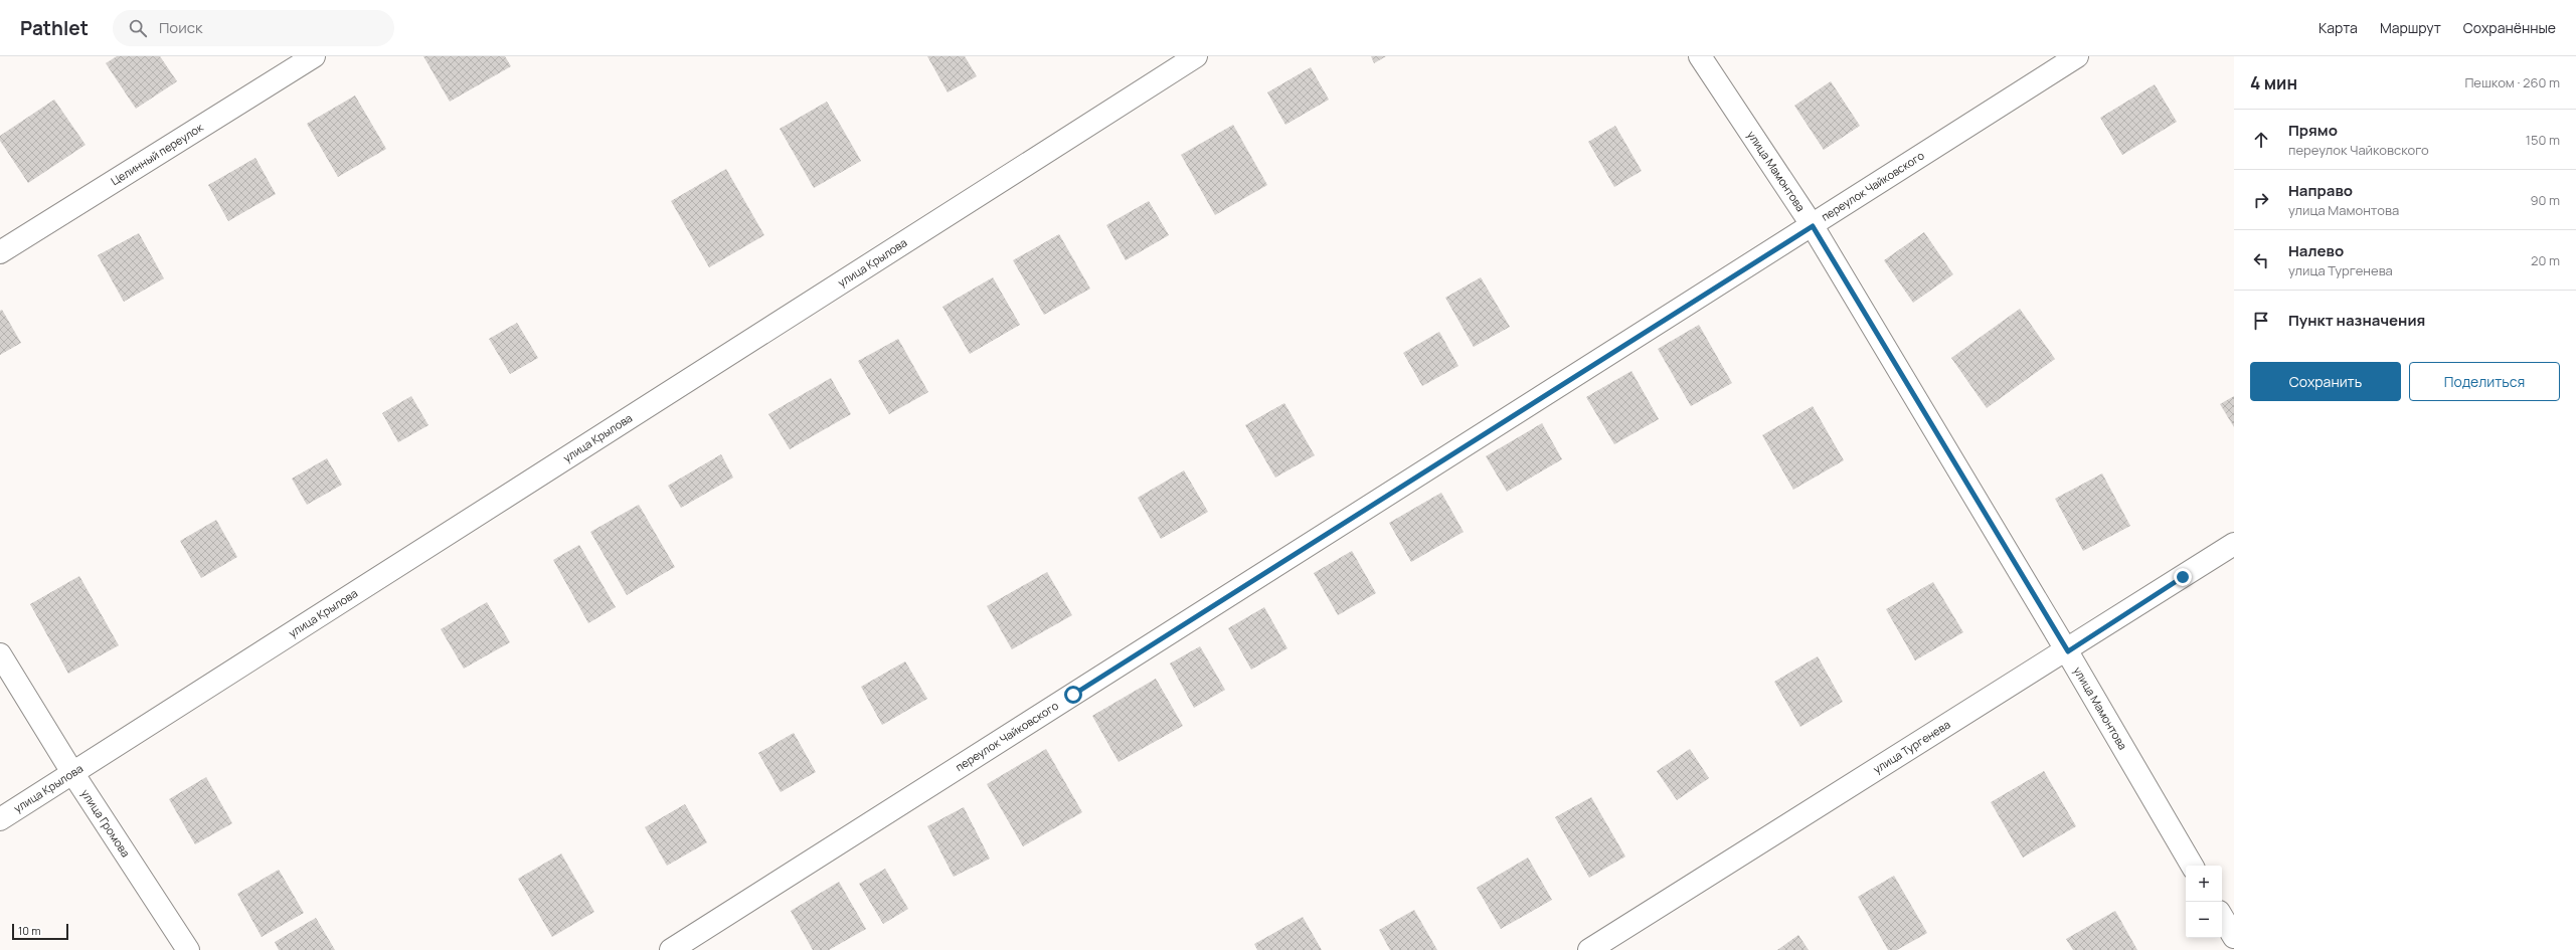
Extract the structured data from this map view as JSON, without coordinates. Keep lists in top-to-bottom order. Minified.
{"streets":{"street":["Целинный переулок","улица Мамонтова","переулок Чайковского","улица Крылова","улица Тургенева","улица Громова"]},"crossings":[["улица Мамонтова","переулок Чайковского"],["улица Мамонтова","улица Тургенева"],["улица Крылова","улица Громова"]],"scale_bar":"10 m","page":{"header":"Pathlet","search":"Поиск","nav":["Карта","Маршрут","Сохранённые"],"heading":["4 мин","Пешком · 260 m"],"list":[["Прямо","переулок Чайковского","150 m"],["Направо","улица Мамонтова","90 m"],["Налево","улица Тургенева","20 m"],"Пункт назначения"],"buttons":["Сохранить","Поделиться"],"map_buttons":["+","−"],"scale":"10 m"}}
